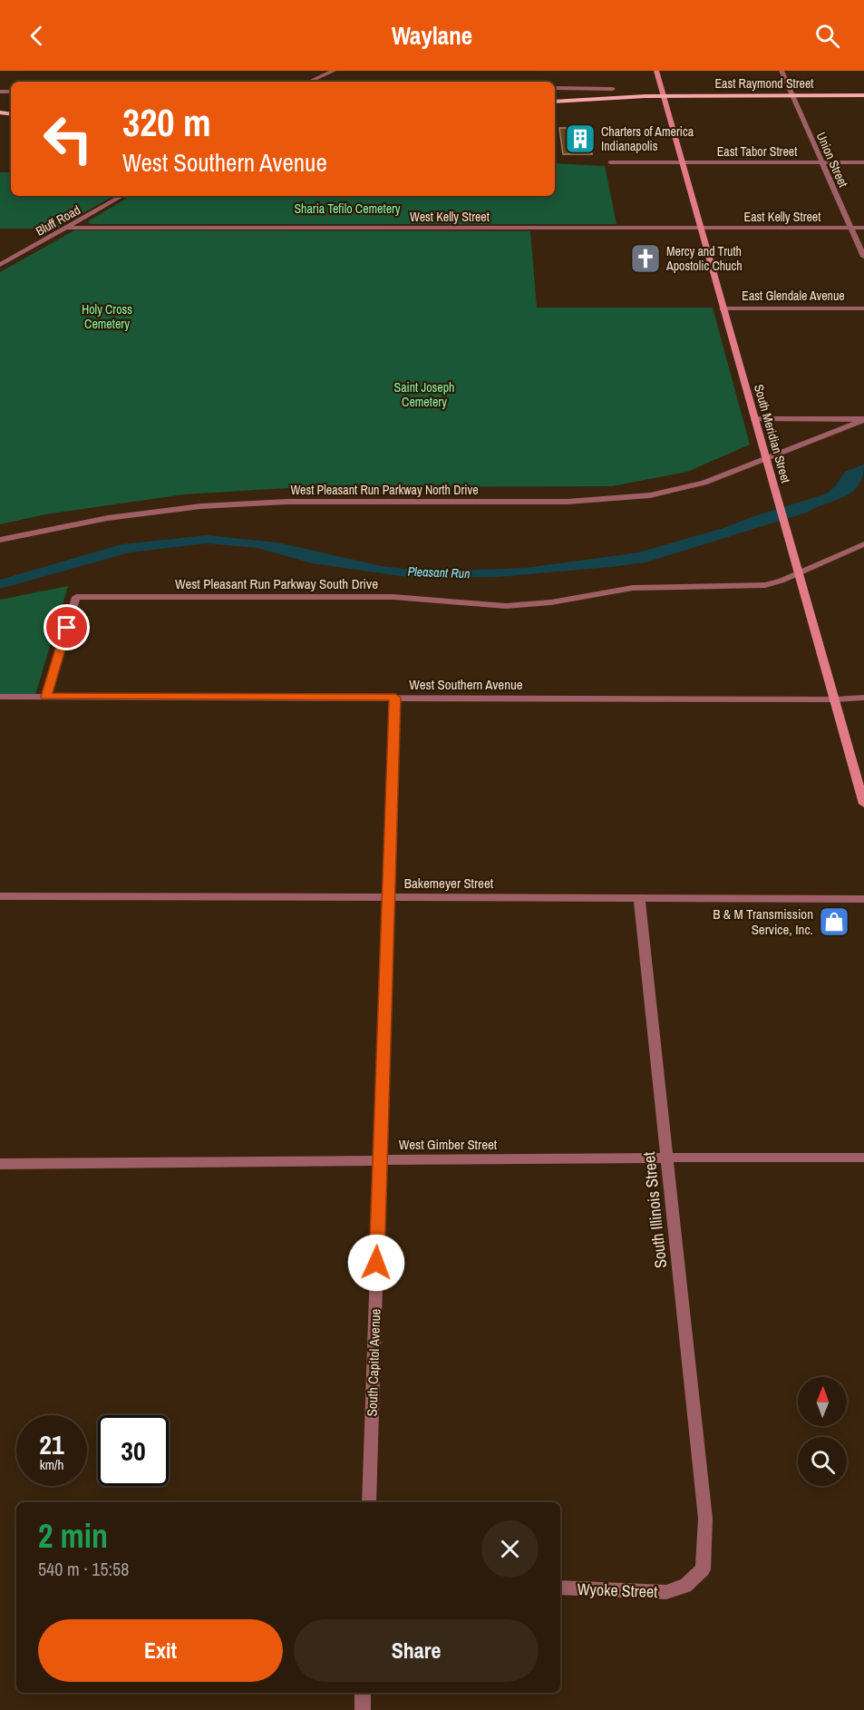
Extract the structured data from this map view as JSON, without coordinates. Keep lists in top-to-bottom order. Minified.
{"streets":{"main road":["East Raymond Street","South Meridian Street"],"street":["East Tabor Street","Union Street","West Kelly Street","East Kelly Street","Bluff Road","East Glendale Avenue","West Pleasant Run Parkway North Drive","West Pleasant Run Parkway South Drive","West Southern Avenue","Bakemeyer Street","West Gimber Street","South Illinois Street","South Capitol Avenue","Wyoke Street"]},"crossings":[["East Raymond Street","Union Street"],["East Raymond Street","South Meridian Street"],["East Tabor Street","Union Street"],["East Tabor Street","South Meridian Street"],["Union Street","East Kelly Street"],["West Kelly Street","East Kelly Street"],["West Kelly Street","Bluff Road"],["West Kelly Street","South Meridian Street"],["East Kelly Street","South Meridian Street"],["East Glendale Avenue","South Meridian Street"],["South Meridian Street","West Pleasant Run Parkway North Drive"],["South Meridian Street","West Pleasant Run Parkway South Drive"],["South Meridian Street","West Southern Avenue"],["West Pleasant Run Parkway South Drive","West Southern Avenue"],["West Southern Avenue","South Capitol Avenue"],["Bakemeyer Street","South Illinois Street"],["Bakemeyer Street","South Capitol Avenue"],["West Gimber Street","South Illinois Street"],["West Gimber Street","South Capitol Avenue"],["South Illinois Street","Wyoke Street"]],"water":["Pleasant Run"],"parks":["Sharia Tefilo Cemetery","Holy Cross Cemetery","Saint Joseph Cemetery"],"places":{"building":["Charters of America Indianapolis"],"church":["Mercy and Truth Apostolic Chuch"],"shop":["B & M Transmission Service, Inc."]},"north":"top","page":{"header":"Waylane","turn":["320 m","West Southern Avenue"],"speed":"21 km/h","limit":"30","heading":["2 min","540 m · 15:58"],"buttons":["Exit","Share"]}}
